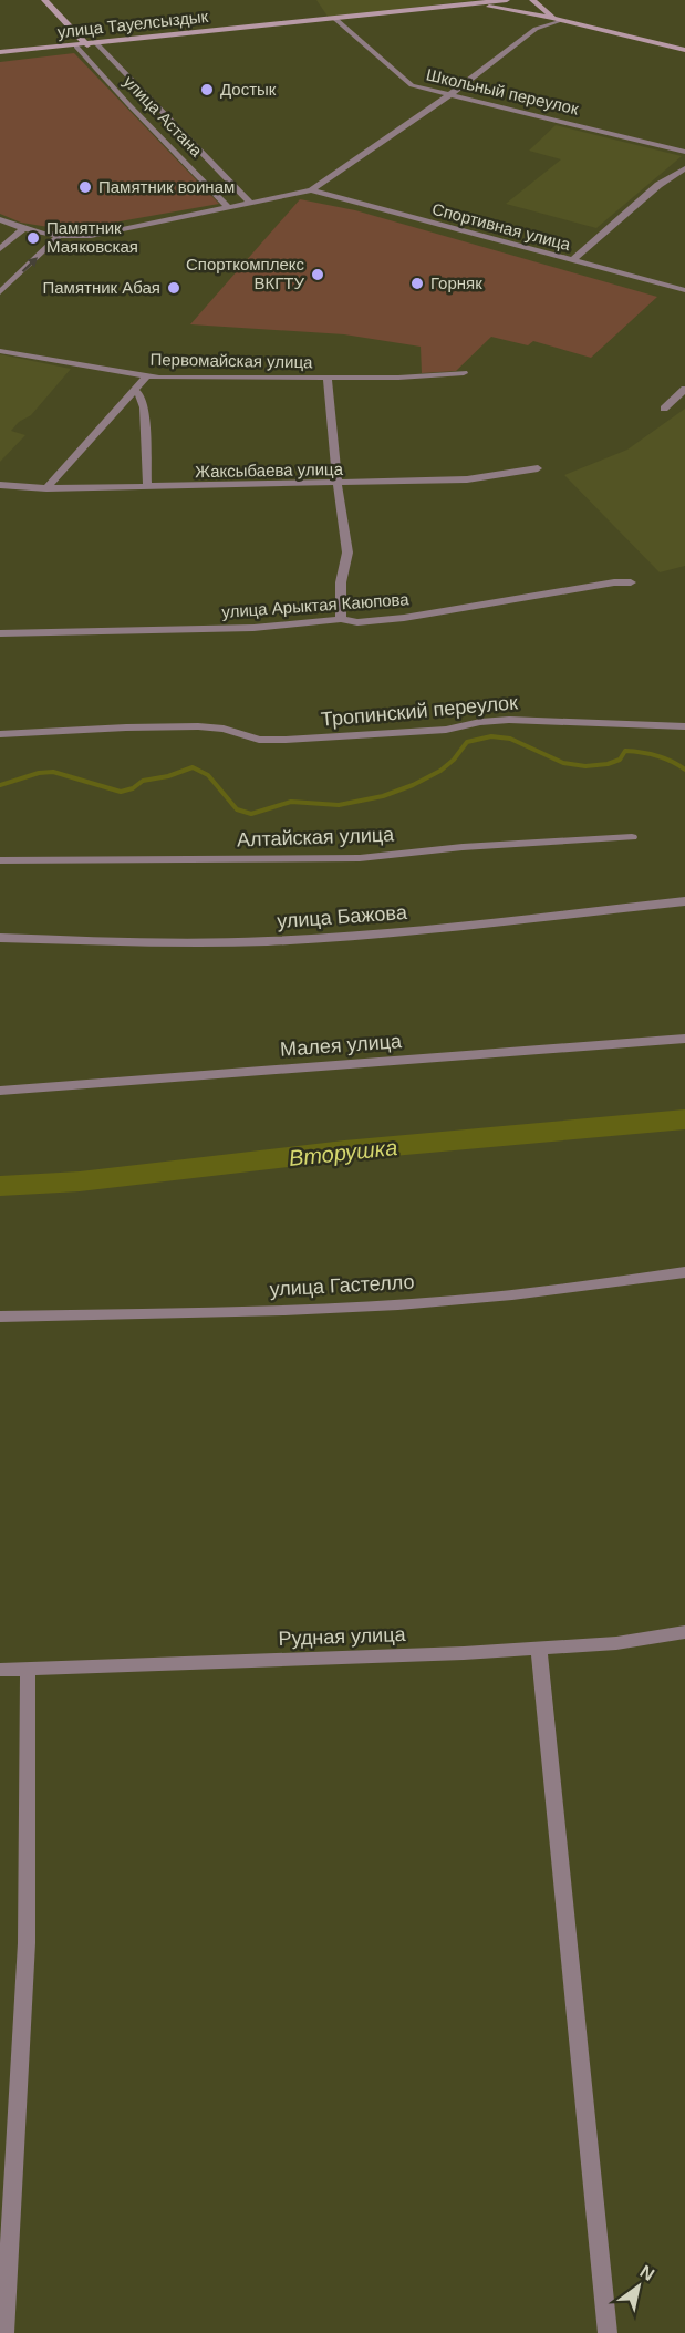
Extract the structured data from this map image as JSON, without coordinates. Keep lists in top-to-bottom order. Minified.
{"streets":{"street":["улица Тауелсыздык","Школьный переулок","улица Астана","Спортивная улица","Первомайская улица","Жаксыбаева улица","улица Арыктая Каюпова","Тропинский переулок","Алтайская улица","улица Бажова","Малея улица","улица Гастелло","Рудная улица"]},"crossings":[["улица Тауелсыздык","Школьный переулок"],["улица Тауелсыздык","улица Астана"]],"water":["Вторушка"],"places":["Достык","Памятник воинам","Памятник Маяковская","Спорткомплекс ВКГТУ","Горняк","Памятник Абая"],"north":"top right"}
